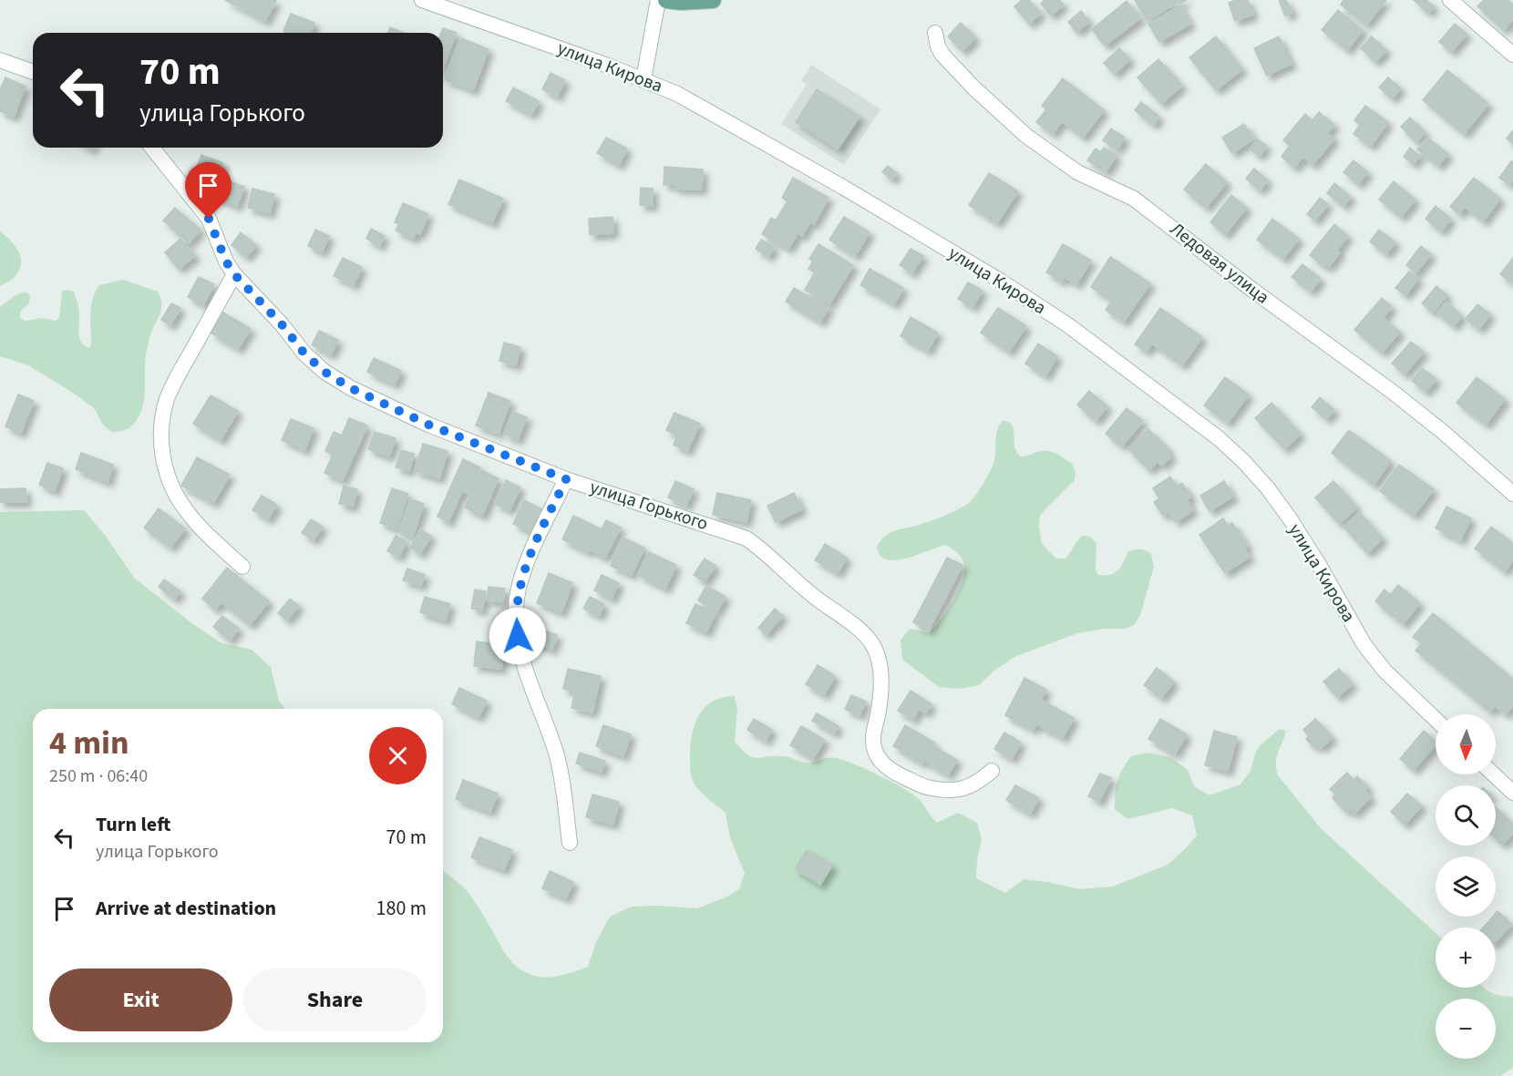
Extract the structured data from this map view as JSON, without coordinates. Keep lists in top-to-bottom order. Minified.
{"streets":{"street":["улица Кирова","Ледовая улица","улица Горького"]},"north":"bottom","page":{"turn":["70 m","улица Горького"],"heading":["4 min","250 m · 06:40"],"map_buttons":["+","−"],"list":[{"name":"Turn left","note":"улица Горького","value":"70 m"},{"name":"Arrive at destination","value":"180 m"}],"buttons":["Exit","Share"]}}
